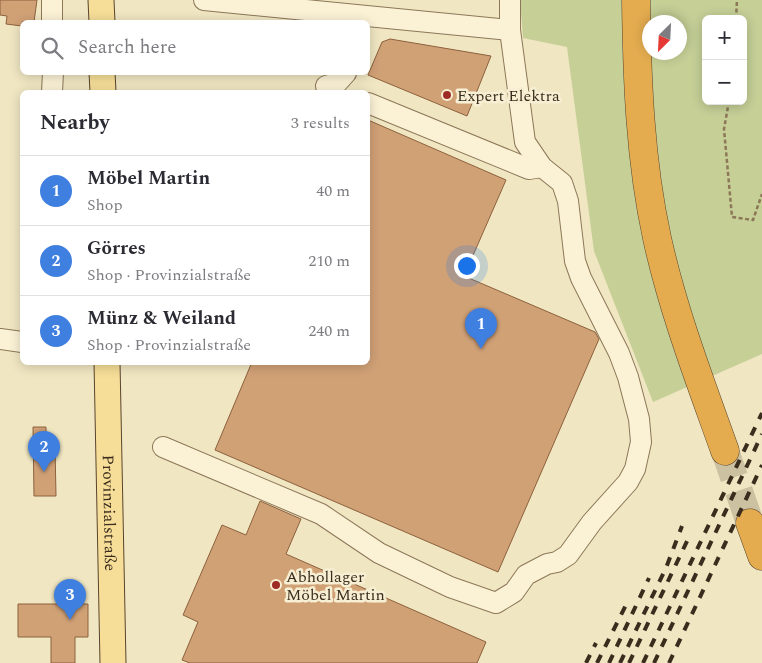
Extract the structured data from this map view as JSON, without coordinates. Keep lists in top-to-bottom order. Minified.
{"streets":{"main road":["Provinzialstraße"]},"places":["Expert Elektra","Abhollager Möbel Martin"],"north":"bottom left","page":{"map_buttons":["+","−"],"search":"Search here","heading":["Nearby","3 results"],"list":[{"mark":"1","name":"Möbel Martin","note":"Shop","value":"40 m"},{"mark":"2","name":"Görres","note":"Shop · Provinzialstraße","value":"210 m"},{"mark":"3","name":"Münz & Weiland","note":"Shop · Provinzialstraße","value":"240 m"}],"pins":["1","2","3"]}}
